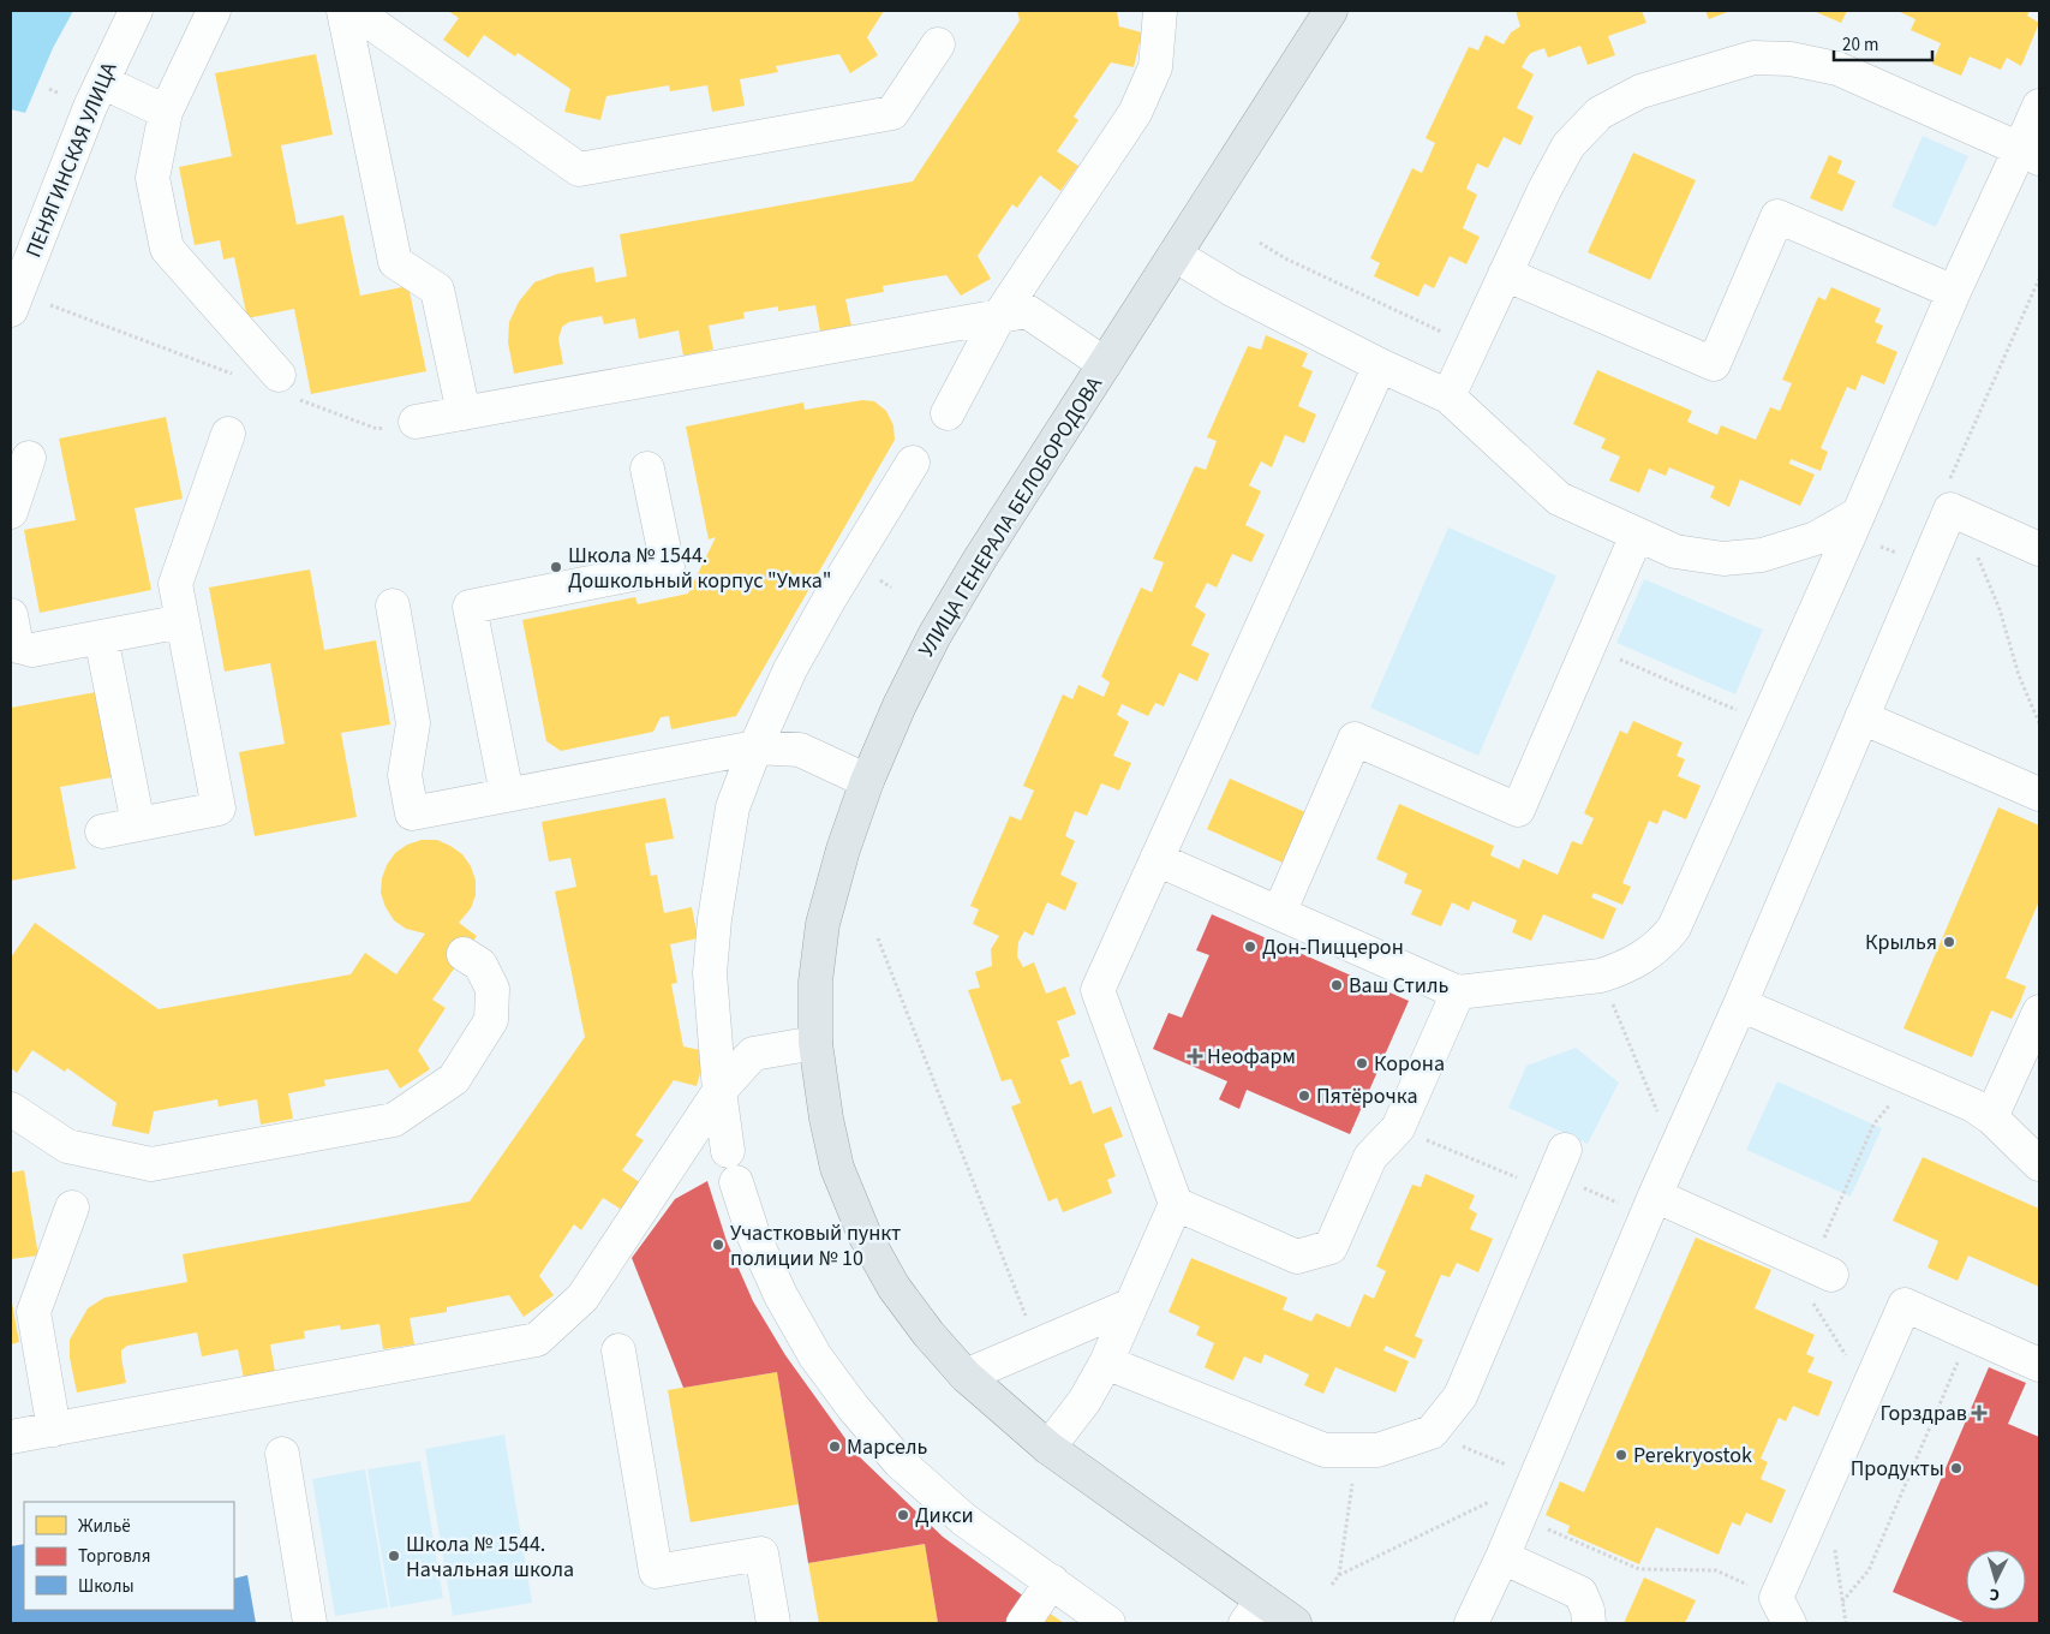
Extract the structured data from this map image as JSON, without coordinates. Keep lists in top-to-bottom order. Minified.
{"streets":{"main road":["УЛИЦА ГЕНЕРАЛА БЕЛОБОРОДОВА"],"street":["ПЕНЯГИНСКАЯ УЛИЦА"]},"places":{"other":["Школа № 1544. Дошкольный корпус \"Умка\"","Крылья","Дон-Пиццерон","Ваш Стиль","Корона","Пятёрочка","Участковый пункт полиции № 10","Марсель","Perekryostok","Продукты","Дикси","Школа № 1544. Начальная школа"],"health":["Неофарм","Горздрав"]},"legend":["Жильё","Торговля","Школы"],"scale_bar":"20 m","north":"bottom"}
